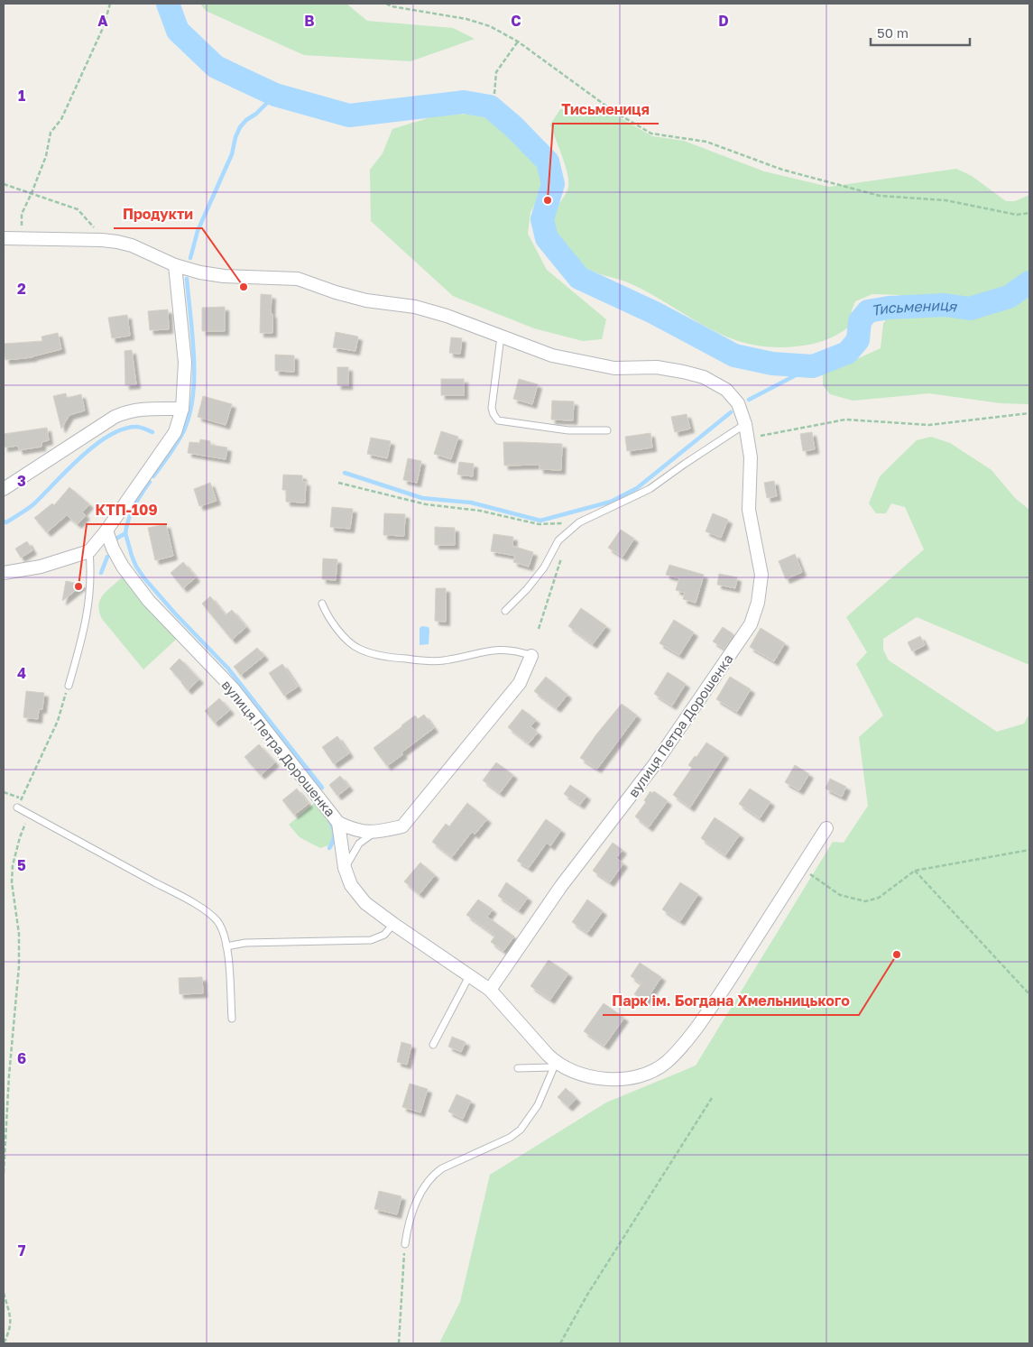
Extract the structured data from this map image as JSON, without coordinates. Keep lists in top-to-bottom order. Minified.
{"streets":{"street":["вулиця Петра Дорошенка"]},"water":["Тисьмениця"],"places":["Тисьмениця","Продукти","КТП-109","Парк ім. Богдана Хмельницького"],"scale_bar":"50 m","grid":{"columns":["A","B","C","D"],"rows":["1","2","3","4","5","6","7"]}}
